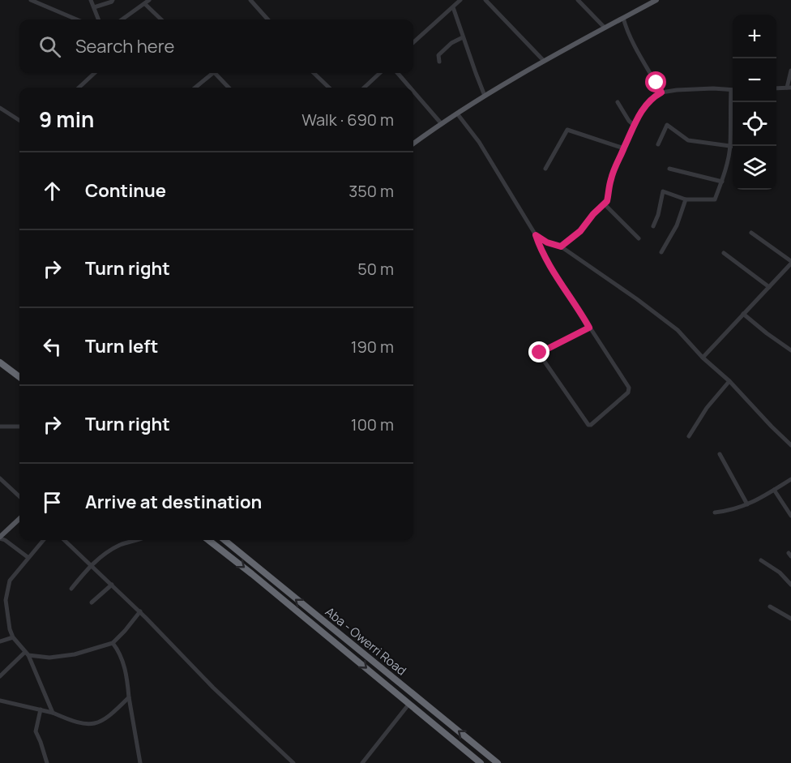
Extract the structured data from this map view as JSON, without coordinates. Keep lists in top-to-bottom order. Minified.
{"streets":{"highway":["Aba - Owerri Road"]},"page":{"map_buttons":["+","−"],"search":"Search here","heading":["9 min","Walk · 690 m"],"list":[["Continue","350 m"],["Turn right","50 m"],["Turn left","190 m"],["Turn right","100 m"],"Arrive at destination"]}}
